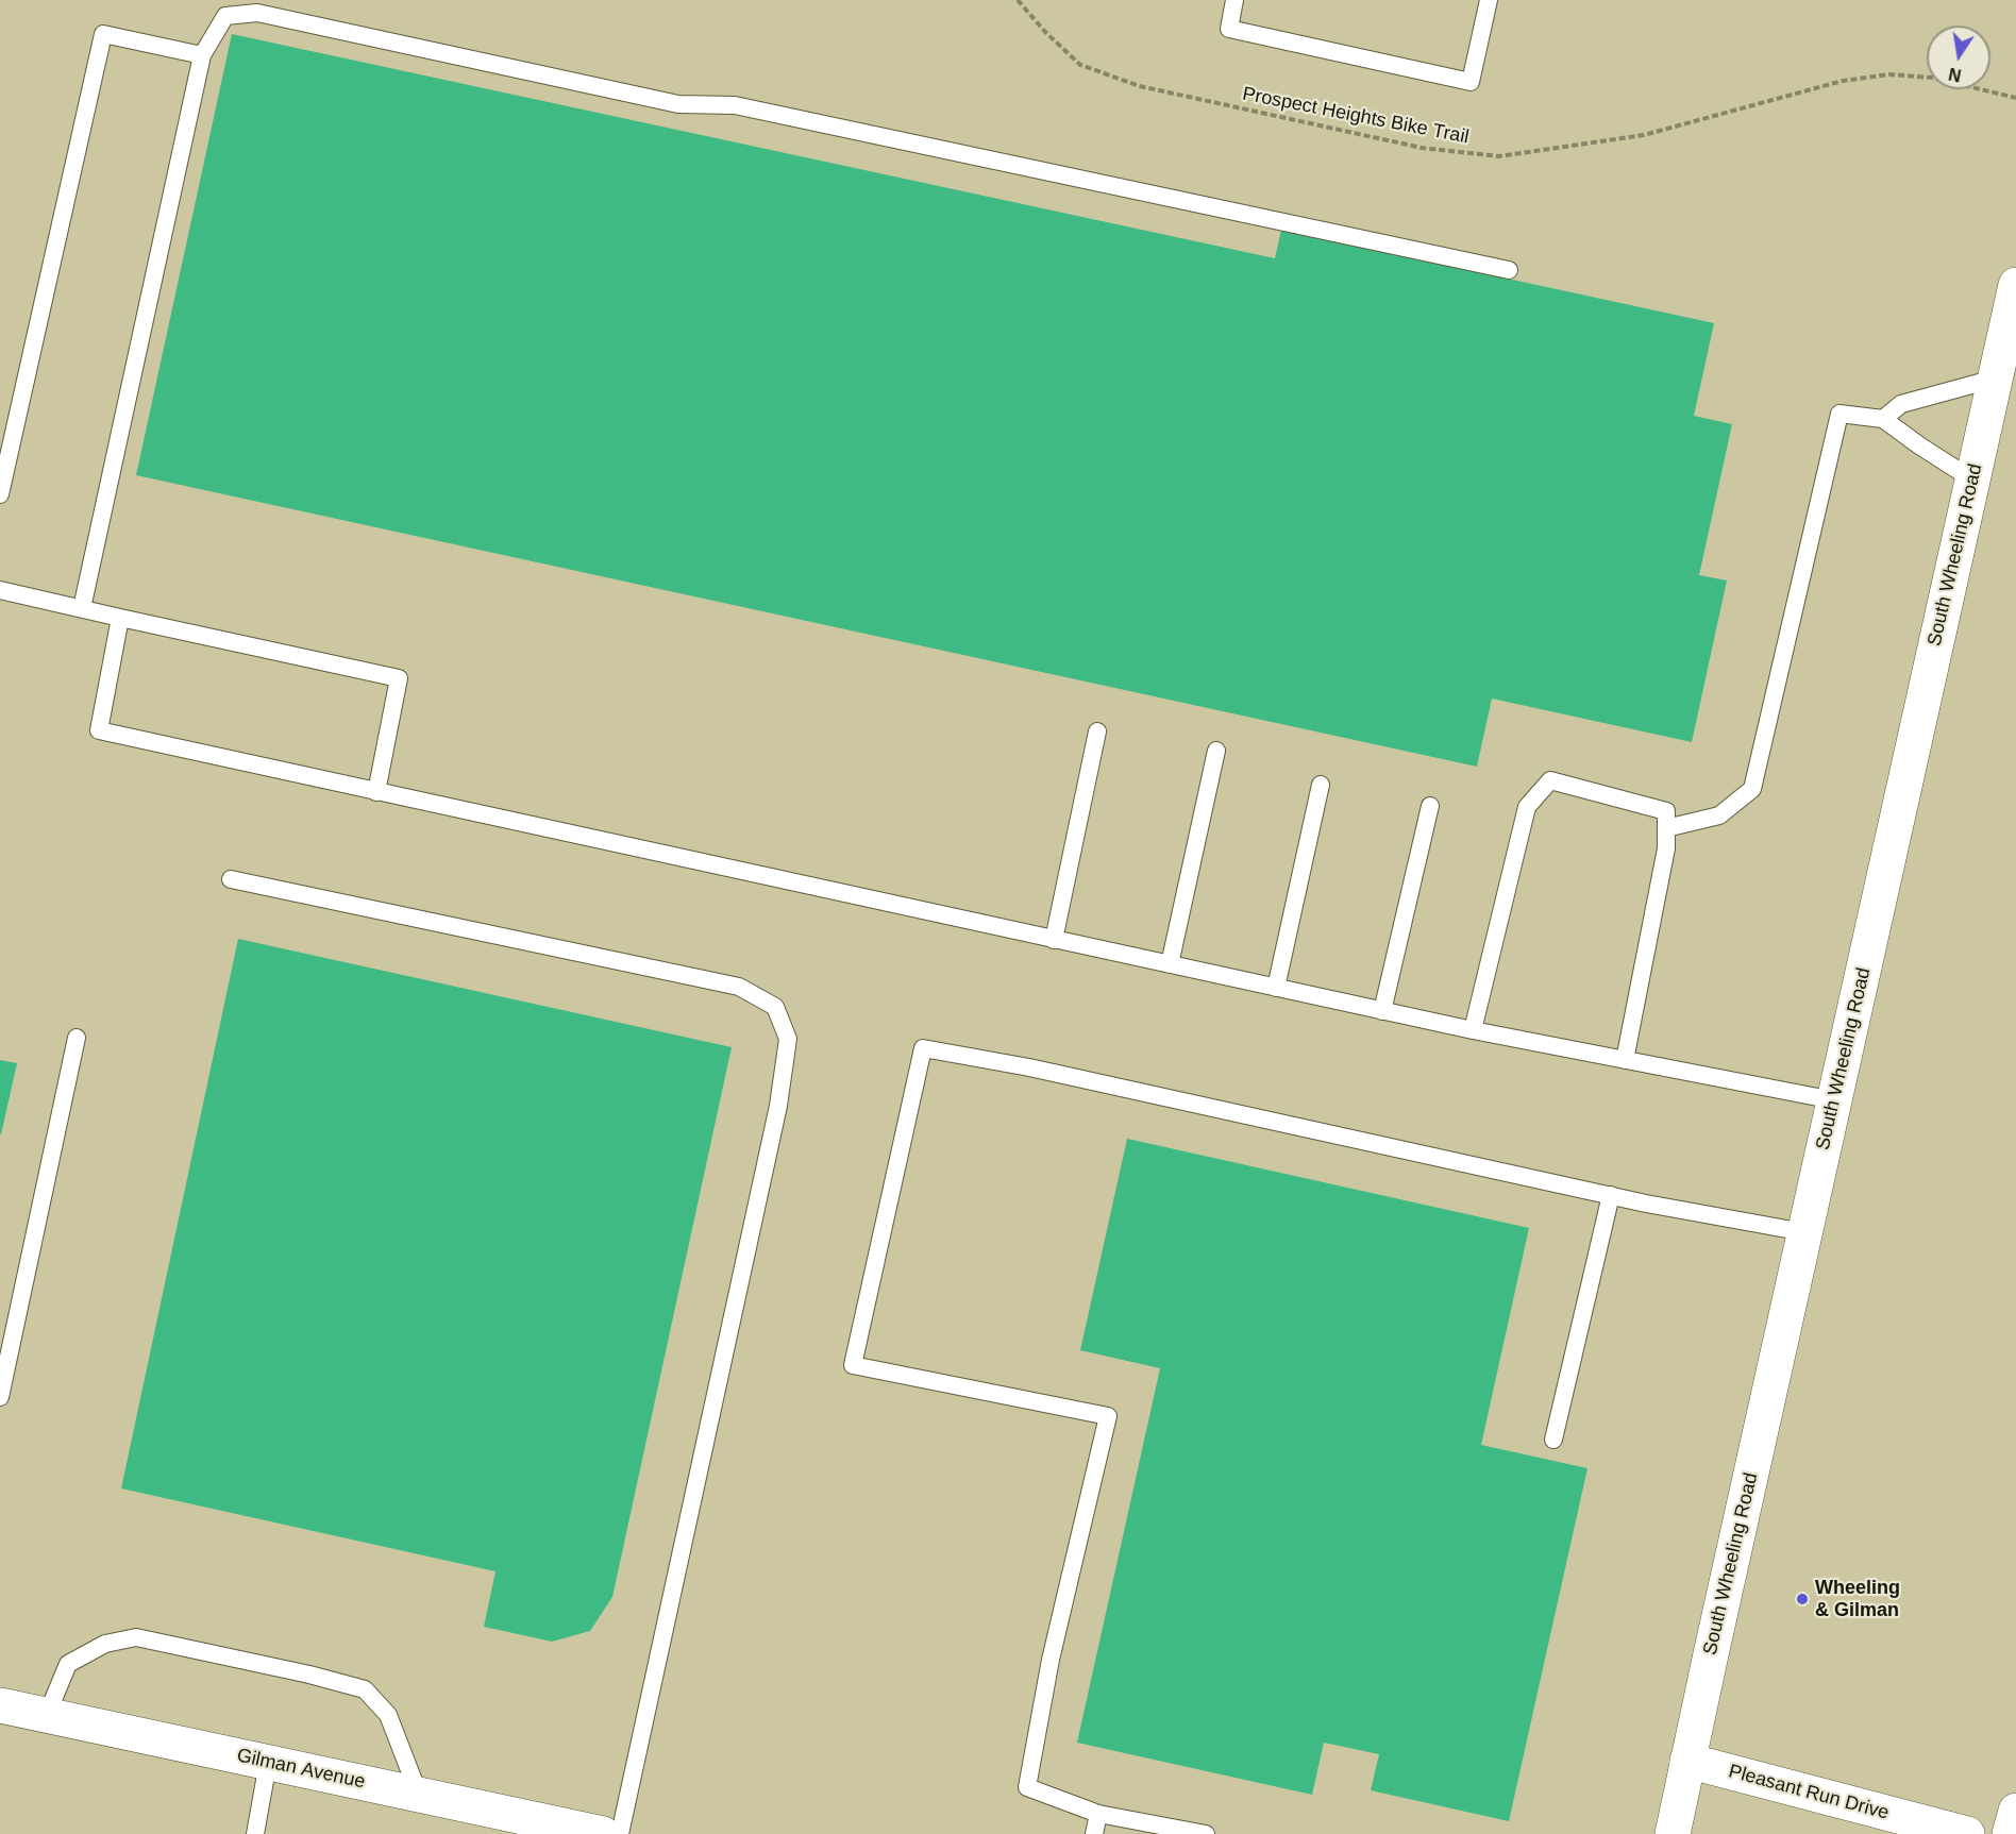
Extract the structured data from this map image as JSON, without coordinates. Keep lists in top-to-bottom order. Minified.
{"streets":{"main road":["South Wheeling Road","Gilman Avenue","Pleasant Run Drive"],"path":["Prospect Heights Bike Trail"]},"crossings":[["South Wheeling Road","Pleasant Run Drive"]],"places":["Wheeling & Gilman"],"north":"bottom"}
